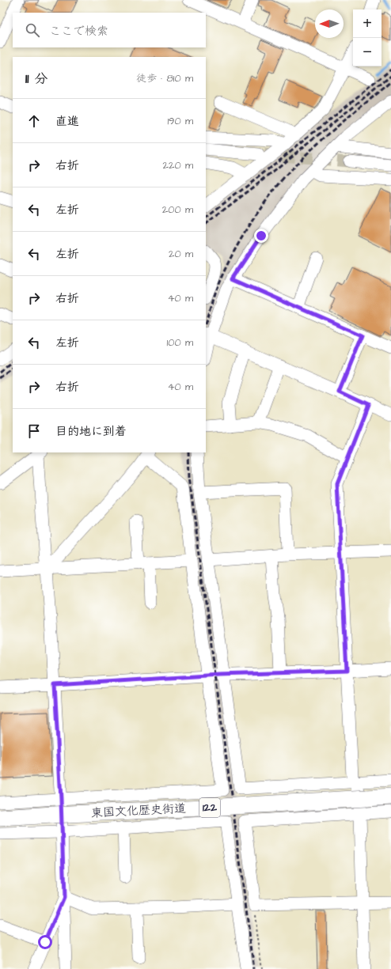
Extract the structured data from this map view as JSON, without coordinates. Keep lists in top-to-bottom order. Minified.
{"streets":{"highway":["122","東国文化歴史街道"]},"north":"left","page":{"map_buttons":["+","−"],"search":"ここで検索","heading":["11 分","徒歩 · 810 m"],"list":[["直進","190 m"],["右折","220 m"],["左折","200 m"],["左折","20 m"],["右折","40 m"],["左折","100 m"],["右折","40 m"],"目的地に到着"]}}
